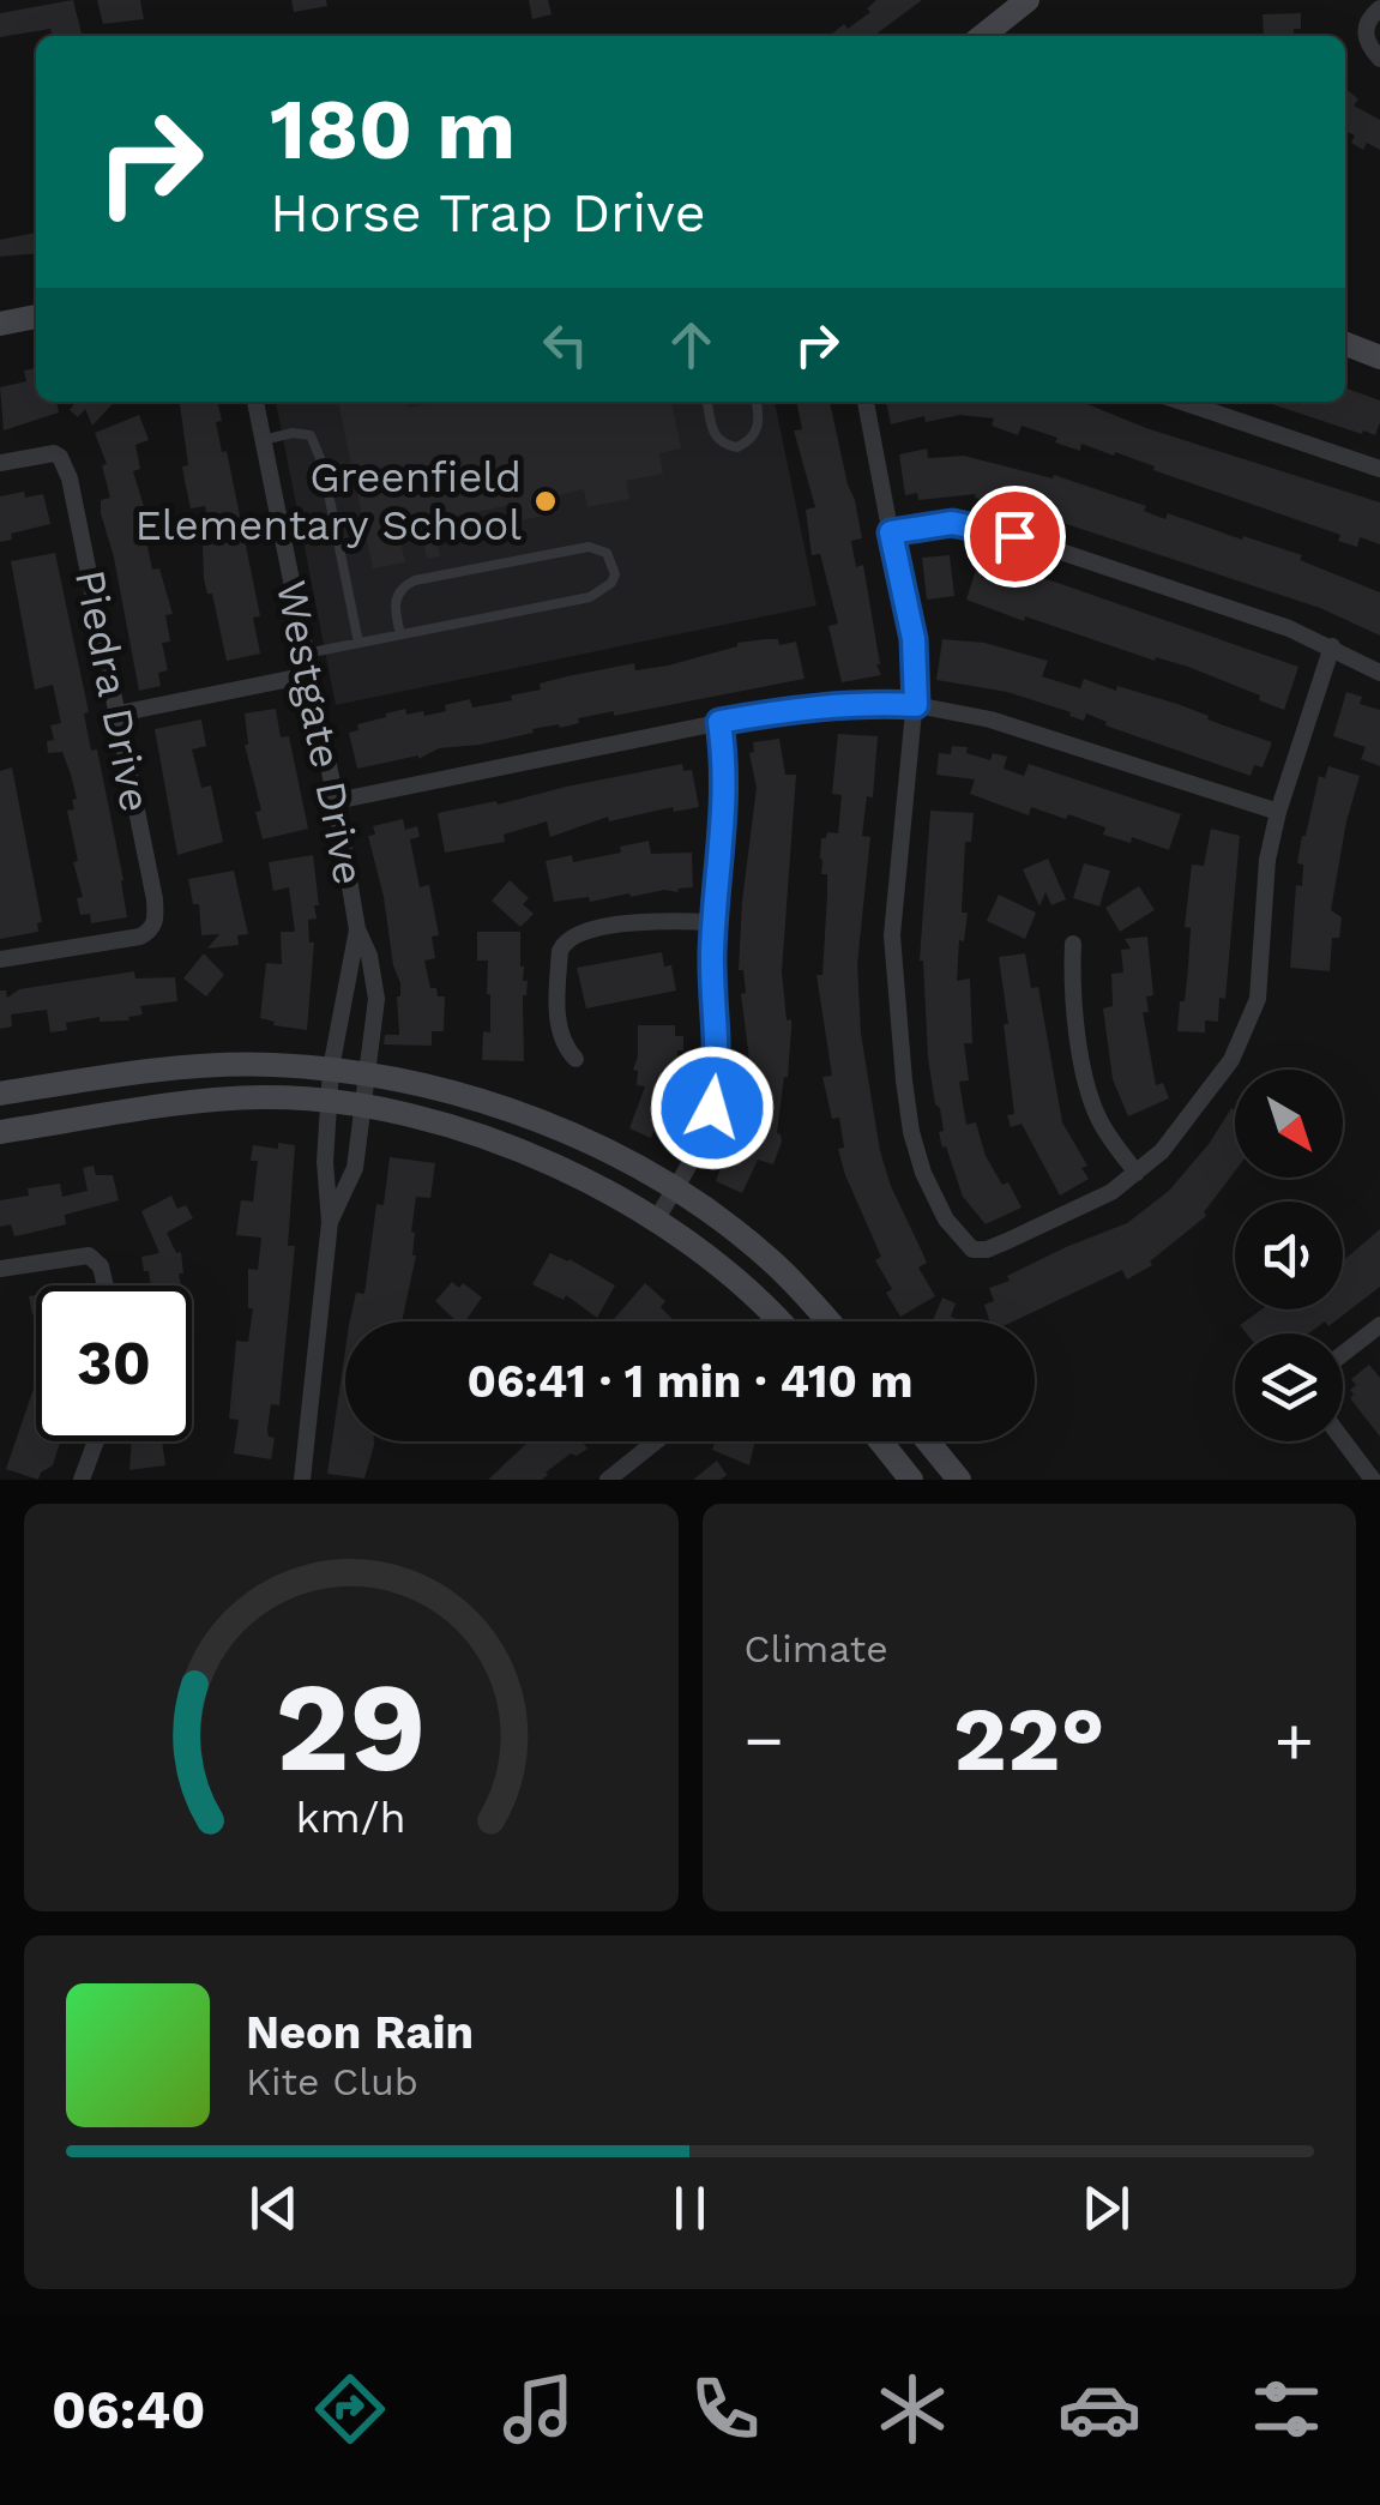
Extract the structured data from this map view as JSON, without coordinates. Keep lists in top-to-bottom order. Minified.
{"streets":{"street":["Piedra Drive","Westgate Drive"]},"places":["Greenfield Elementary School"],"north":"bottom right","page":{"turn":["180 m","Horse Trap Drive"],"limit":"30","trip":"06:41 · 1 min · 410 m","tile":"Climate","heat":["−","22°","+"],"song":["Neon Rain","Kite Club"],"tabs":"06:40","gauge":["29","km/h"]}}
